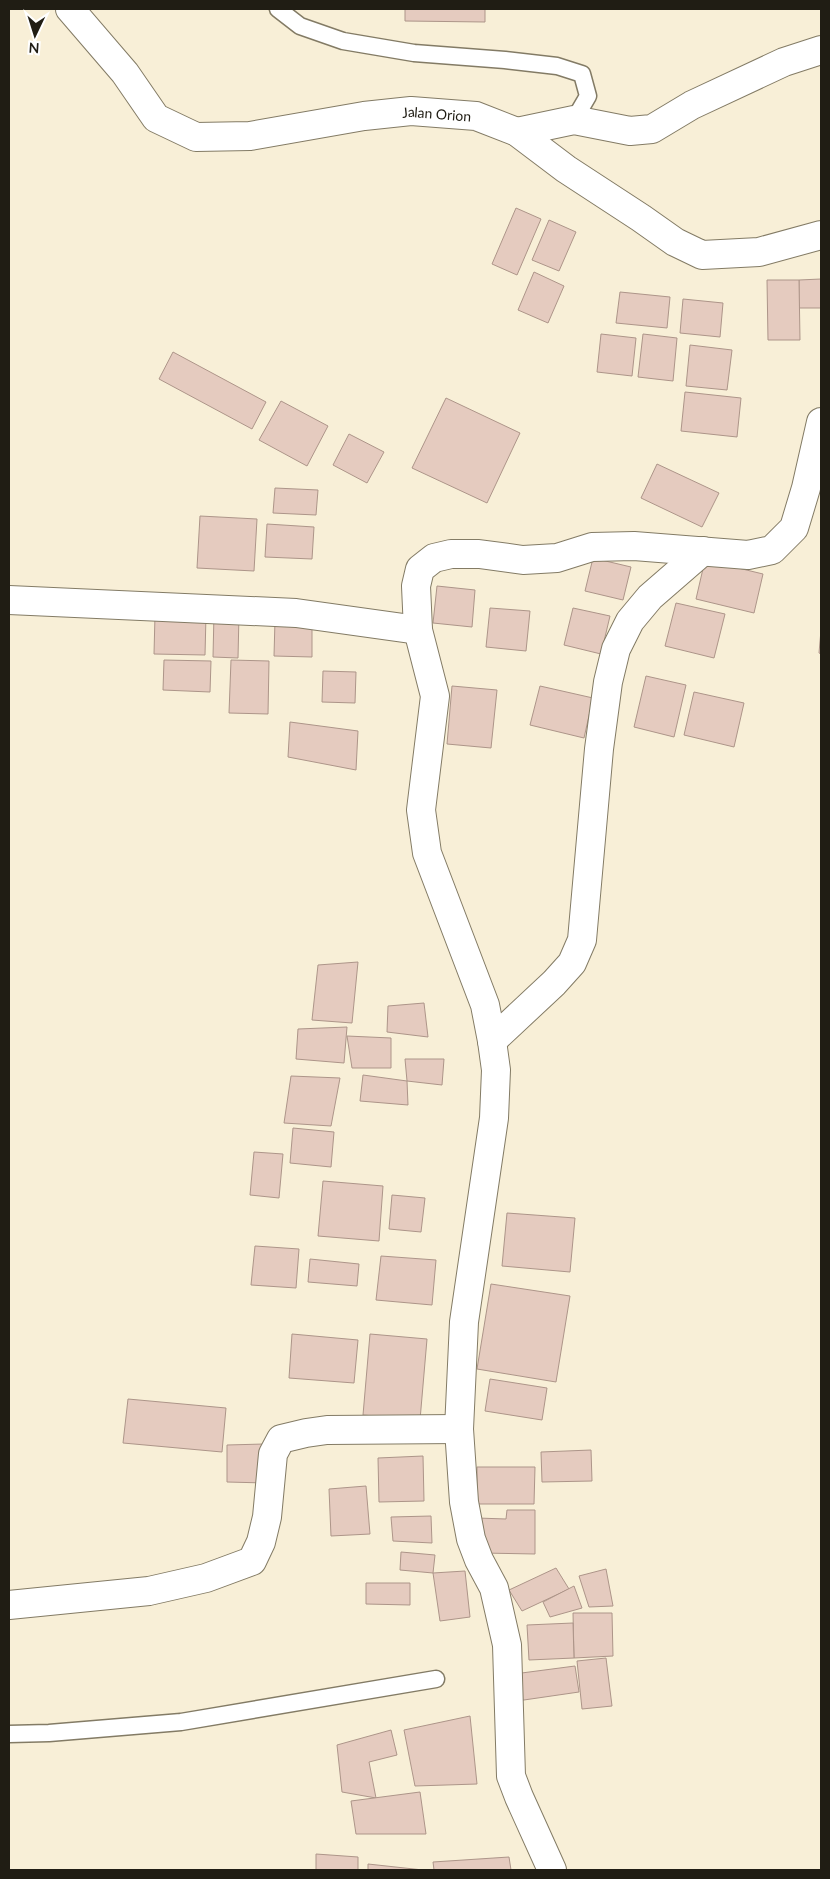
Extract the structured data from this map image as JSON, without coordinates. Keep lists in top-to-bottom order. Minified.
{"streets":{"main road":["Jalan Orion"]},"north":"bottom"}
